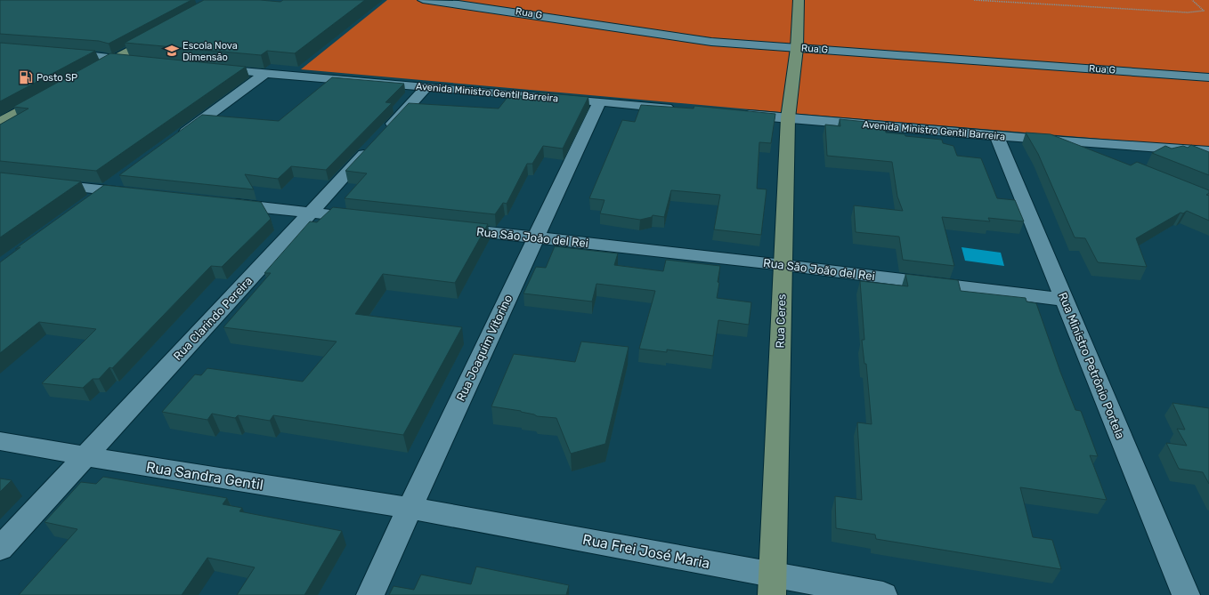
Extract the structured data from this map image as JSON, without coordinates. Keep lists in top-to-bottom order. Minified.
{"streets":{"street":["Rua G","Avenida Ministro Gentil Barreira","Rua São João del Rei","Rua Clarindo Pereira","Rua Ceres","Rua Joaquim Vitorino","Rua Ministro Petrônio Portela","Rua Sandra Gentil","Rua Frei José Maria"]},"crossings":[["Rua G","Rua Ceres"],["Avenida Ministro Gentil Barreira","Rua Clarindo Pereira"],["Avenida Ministro Gentil Barreira","Rua Ceres"],["Avenida Ministro Gentil Barreira","Rua Joaquim Vitorino"],["Avenida Ministro Gentil Barreira","Rua Ministro Petrônio Portela"],["Rua São João del Rei","Rua Ceres"],["Rua São João del Rei","Rua Joaquim Vitorino"],["Rua São João del Rei","Rua Ministro Petrônio Portela"],["Rua Clarindo Pereira","Rua Sandra Gentil"],["Rua Ceres","Rua Frei José Maria"],["Rua Joaquim Vitorino","Rua Sandra Gentil"],["Rua Joaquim Vitorino","Rua Frei José Maria"],["Rua Sandra Gentil","Rua Frei José Maria"]],"places":{"school or university":["Escola Nova Dimensão"],"fuel station":["Posto SP"]}}
